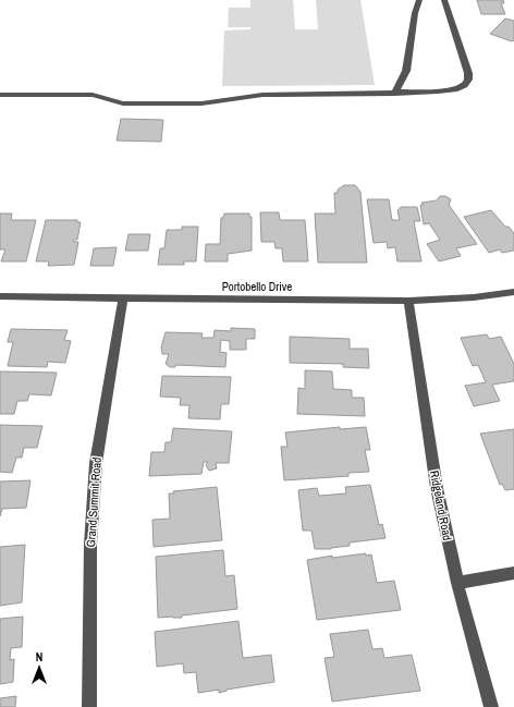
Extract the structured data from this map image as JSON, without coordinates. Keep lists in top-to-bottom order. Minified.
{"streets":{"street":["Portobello Drive","Grand Summit Road","Ridgeland Road"]},"crossings":[["Portobello Drive","Grand Summit Road"],["Portobello Drive","Ridgeland Road"]],"north":"top"}
